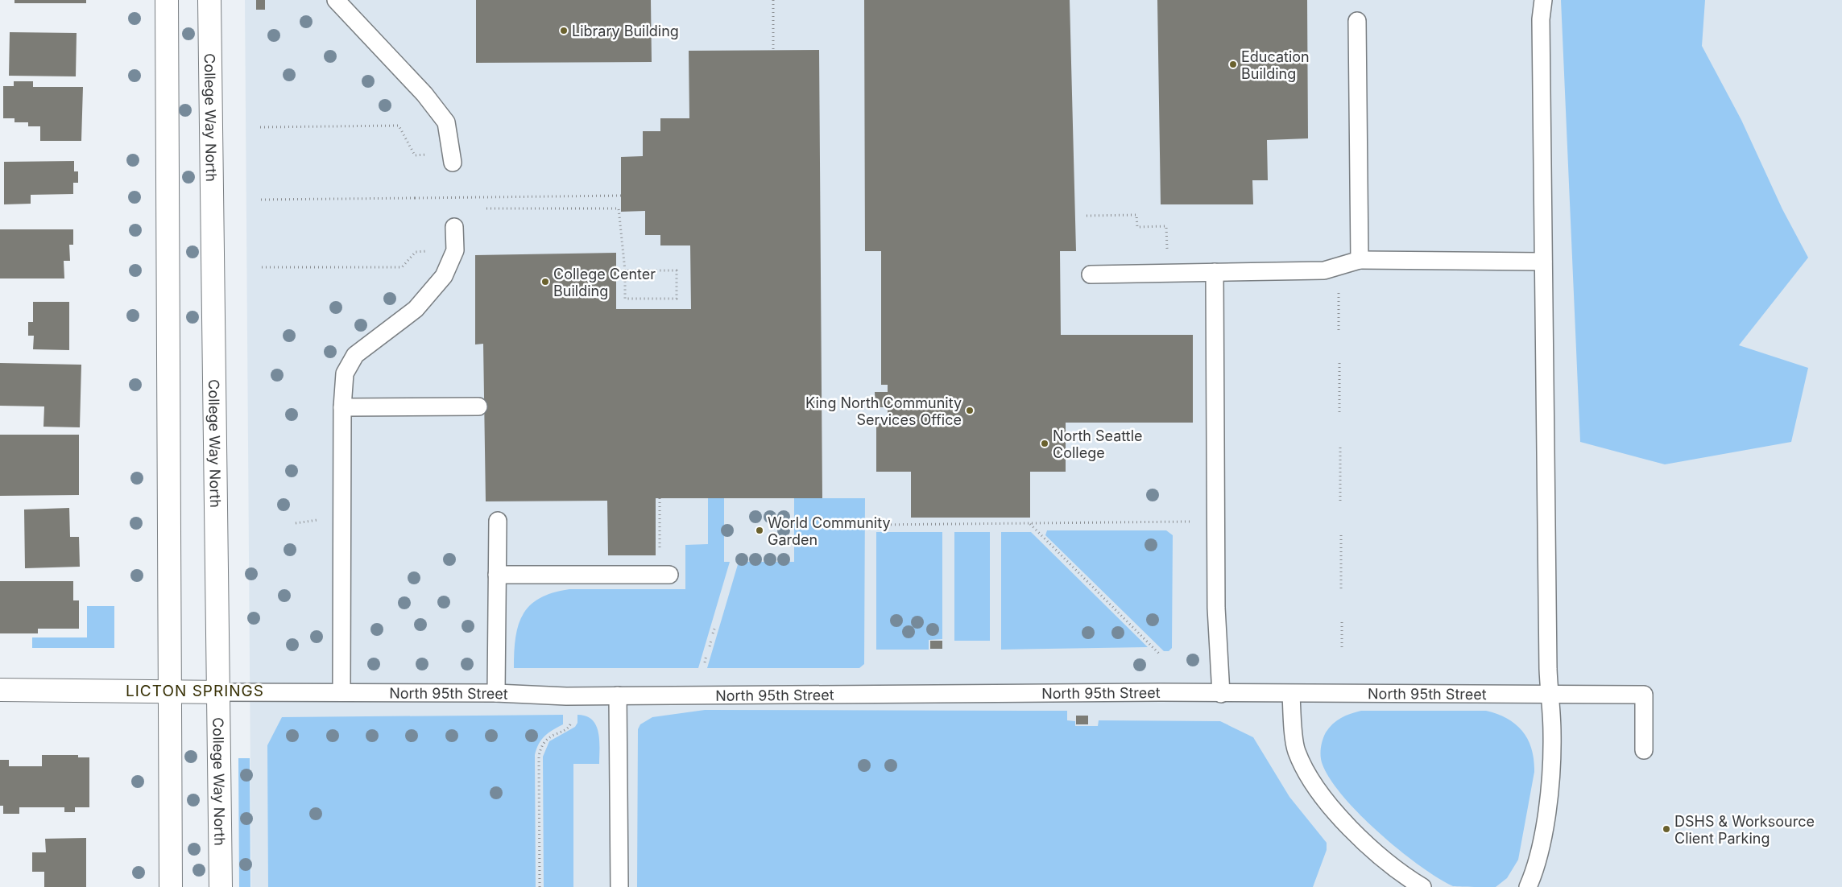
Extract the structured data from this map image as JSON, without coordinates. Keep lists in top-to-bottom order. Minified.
{"streets":{"street":["College Way North","North 95th Street"]},"crossings":[["College Way North","North 95th Street"]],"districts":["LICTON SPRINGS"],"places":["Library Building","Education Building","College Center Building","King North Community Services Office","North Seattle College","World Community Garden","DSHS & Worksource Client Parking"]}
